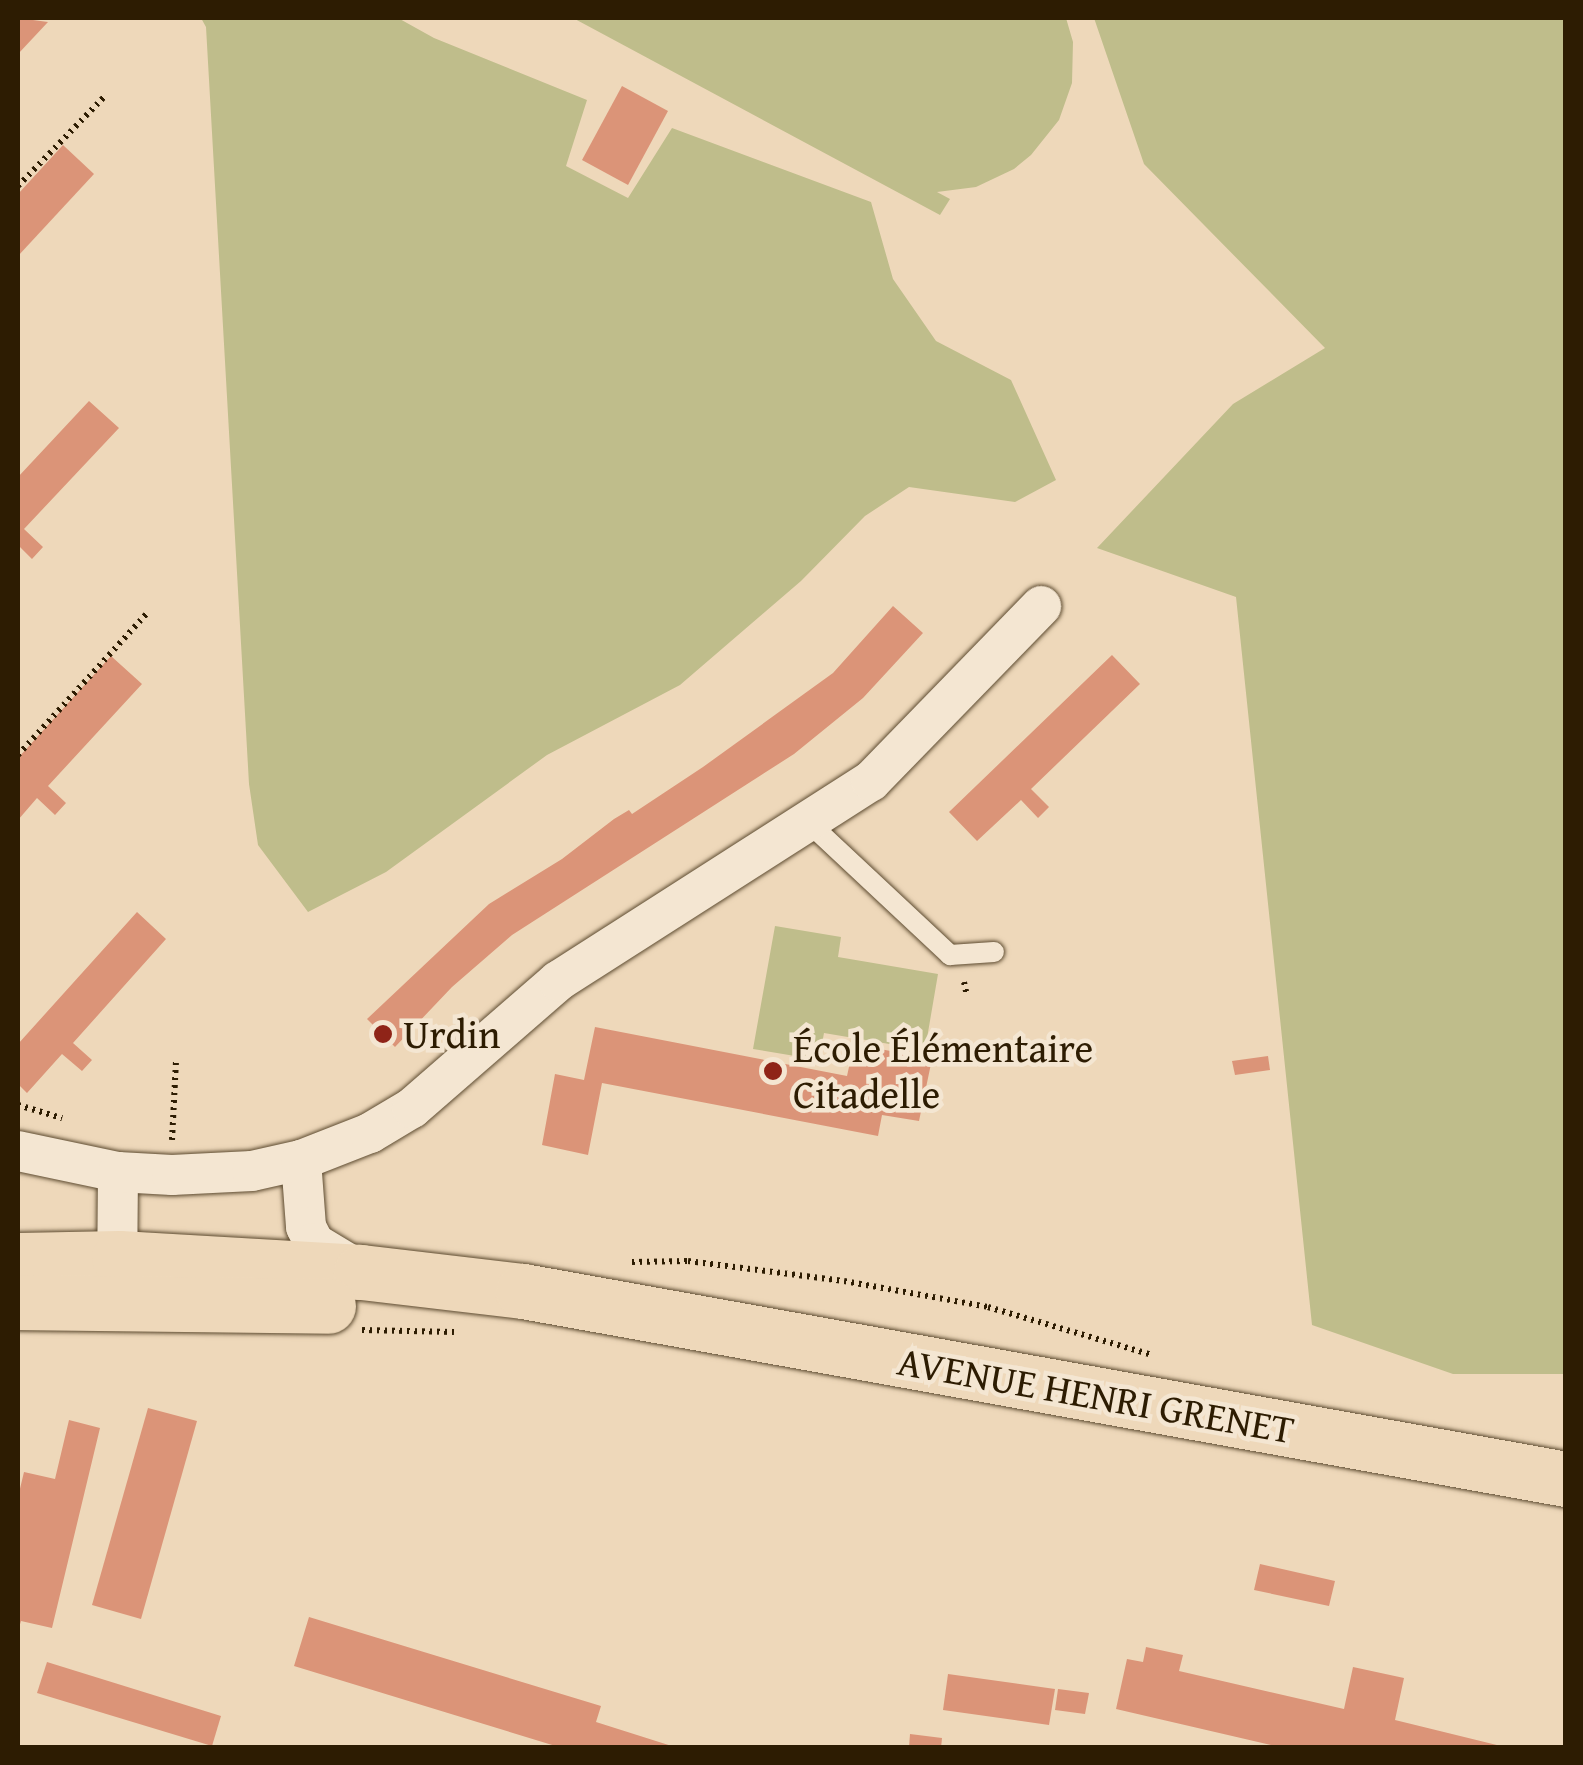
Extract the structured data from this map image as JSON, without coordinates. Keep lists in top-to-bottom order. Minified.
{"streets":{"main road":["AVENUE HENRI GRENET"]},"places":["Urdin","École Élémentaire Citadelle"]}
